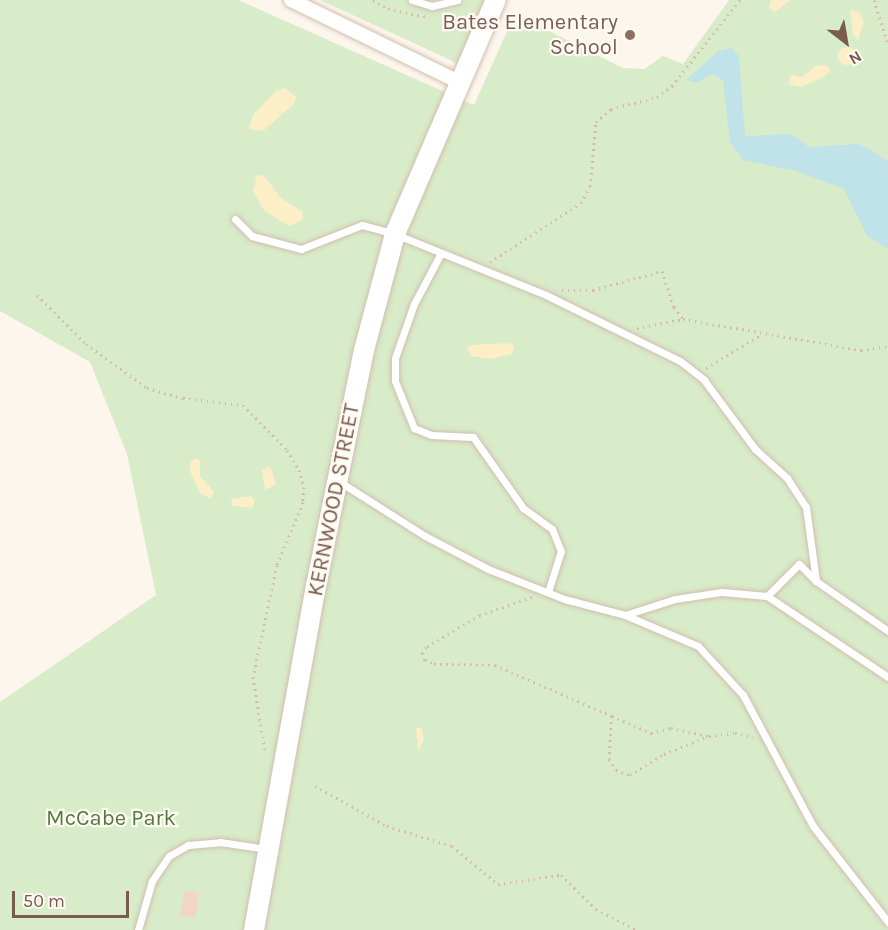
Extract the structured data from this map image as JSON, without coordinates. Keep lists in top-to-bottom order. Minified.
{"streets":{"main road":["KERNWOOD STREET"]},"parks":["McCabe Park"],"places":["Bates Elementary School"],"scale_bar":"50 m","north":"bottom right"}
